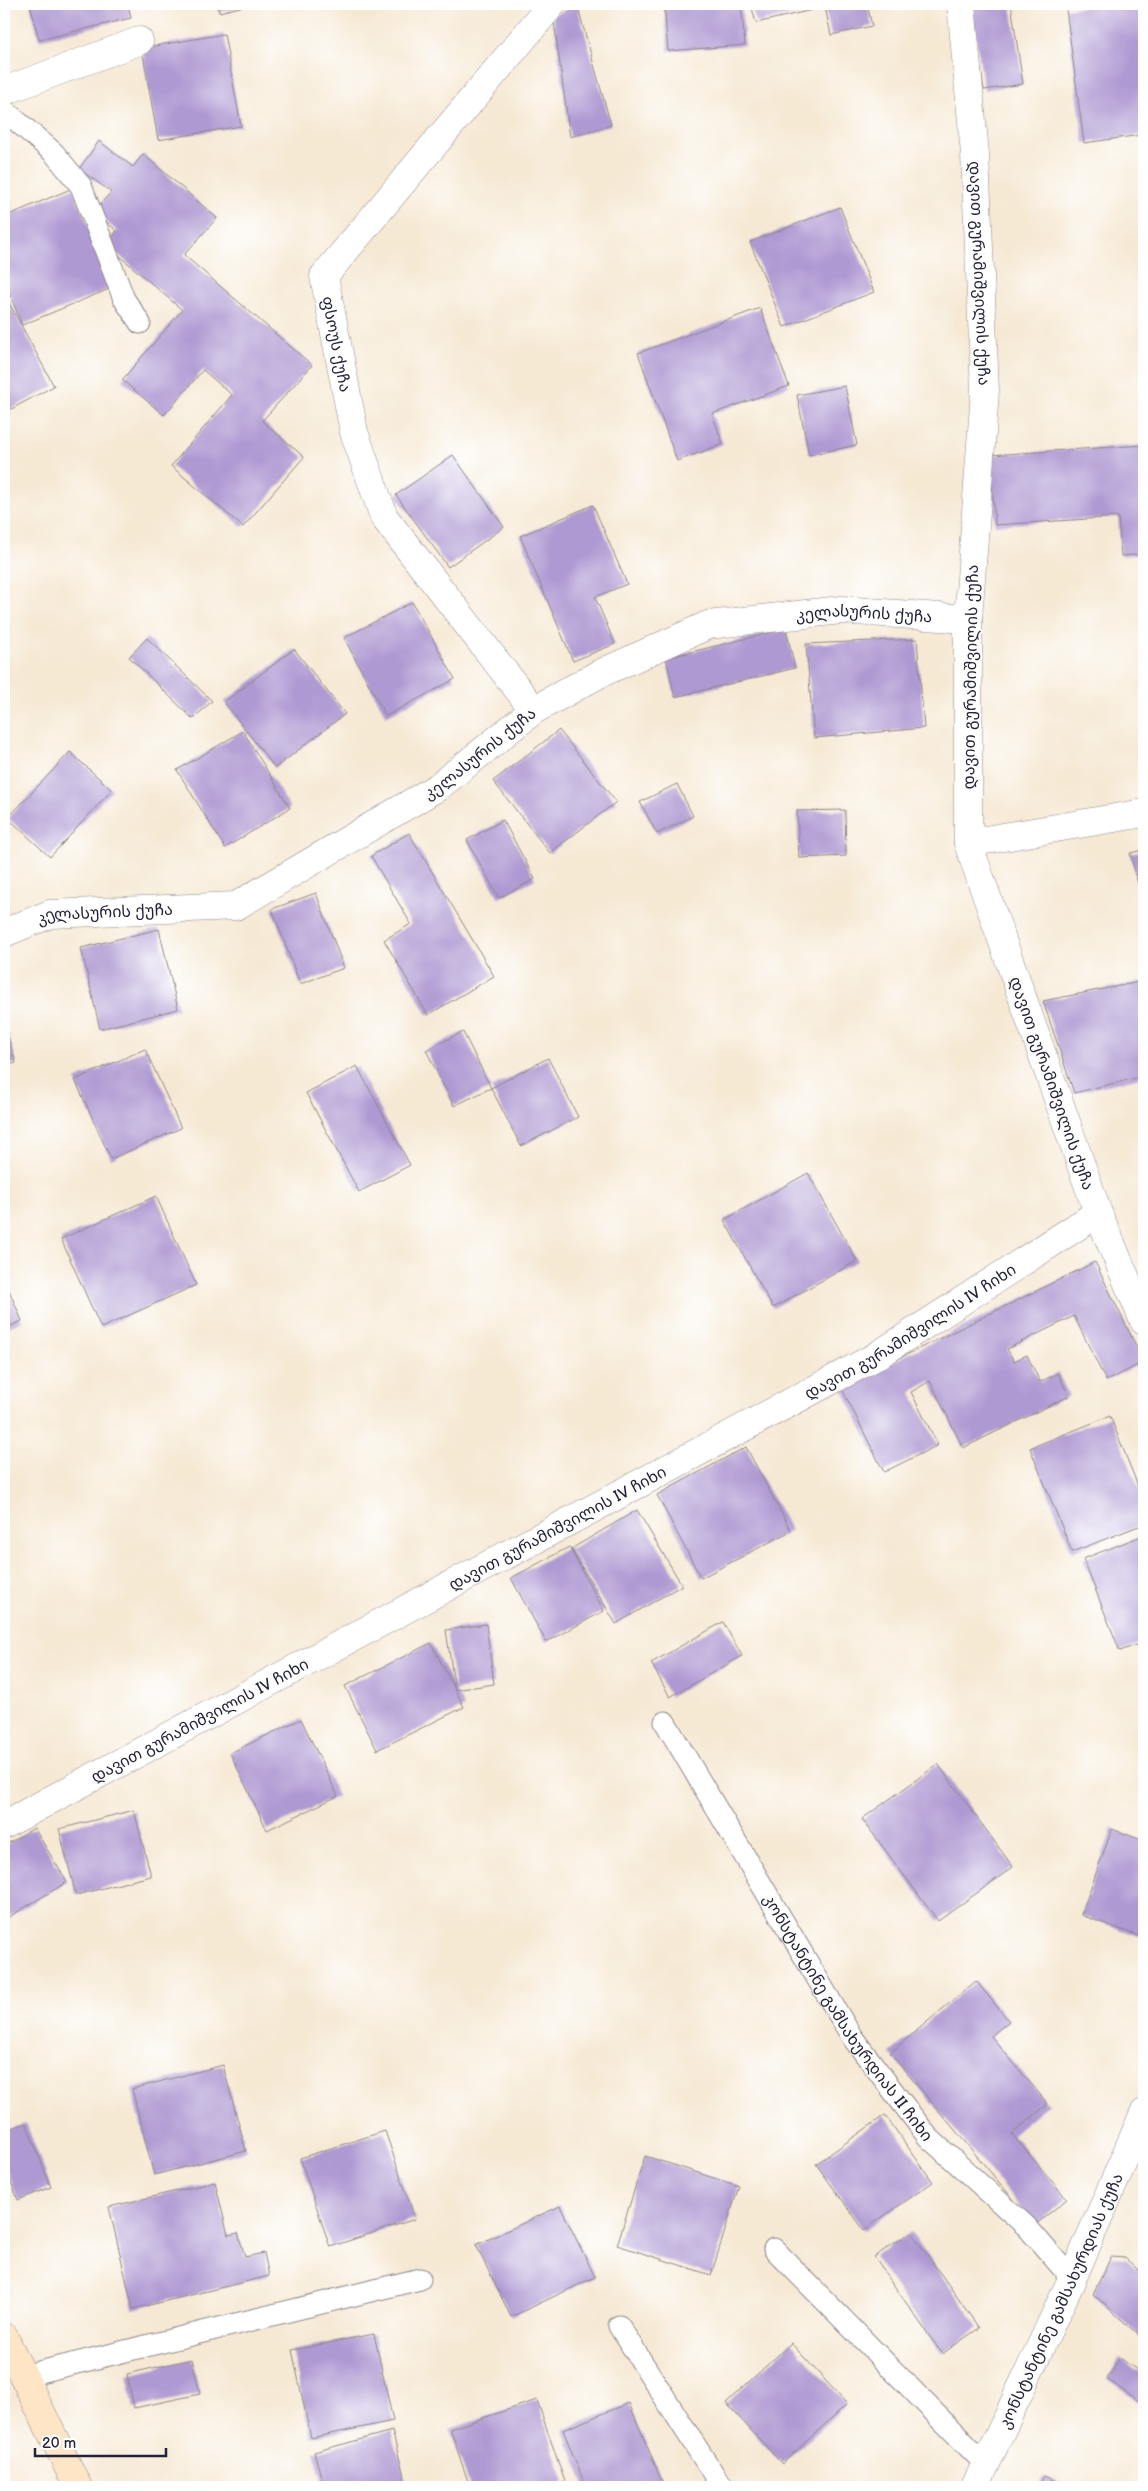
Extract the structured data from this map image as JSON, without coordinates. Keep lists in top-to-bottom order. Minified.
{"streets":{"street":["დავით გურამიშვილის ქუჩა","ფსოუს ქუჩა","კელასურის ქუჩა","დავით გურამიშვილის IV ჩიხი","კონსტანტინე გამსახურდიას ქუჩა"],"lane":["კონსტანტინე გამსახურდიას II ჩიხი"]},"crossings":[["დავით გურამიშვილის ქუჩა","კელასურის ქუჩა"],["დავით გურამიშვილის ქუჩა","დავით გურამიშვილის IV ჩიხი"],["ფსოუს ქუჩა","კელასურის ქუჩა"],["კონსტანტინე გამსახურდიას II ჩიხი","კონსტანტინე გამსახურდიას ქუჩა"]],"scale_bar":"20 m"}
